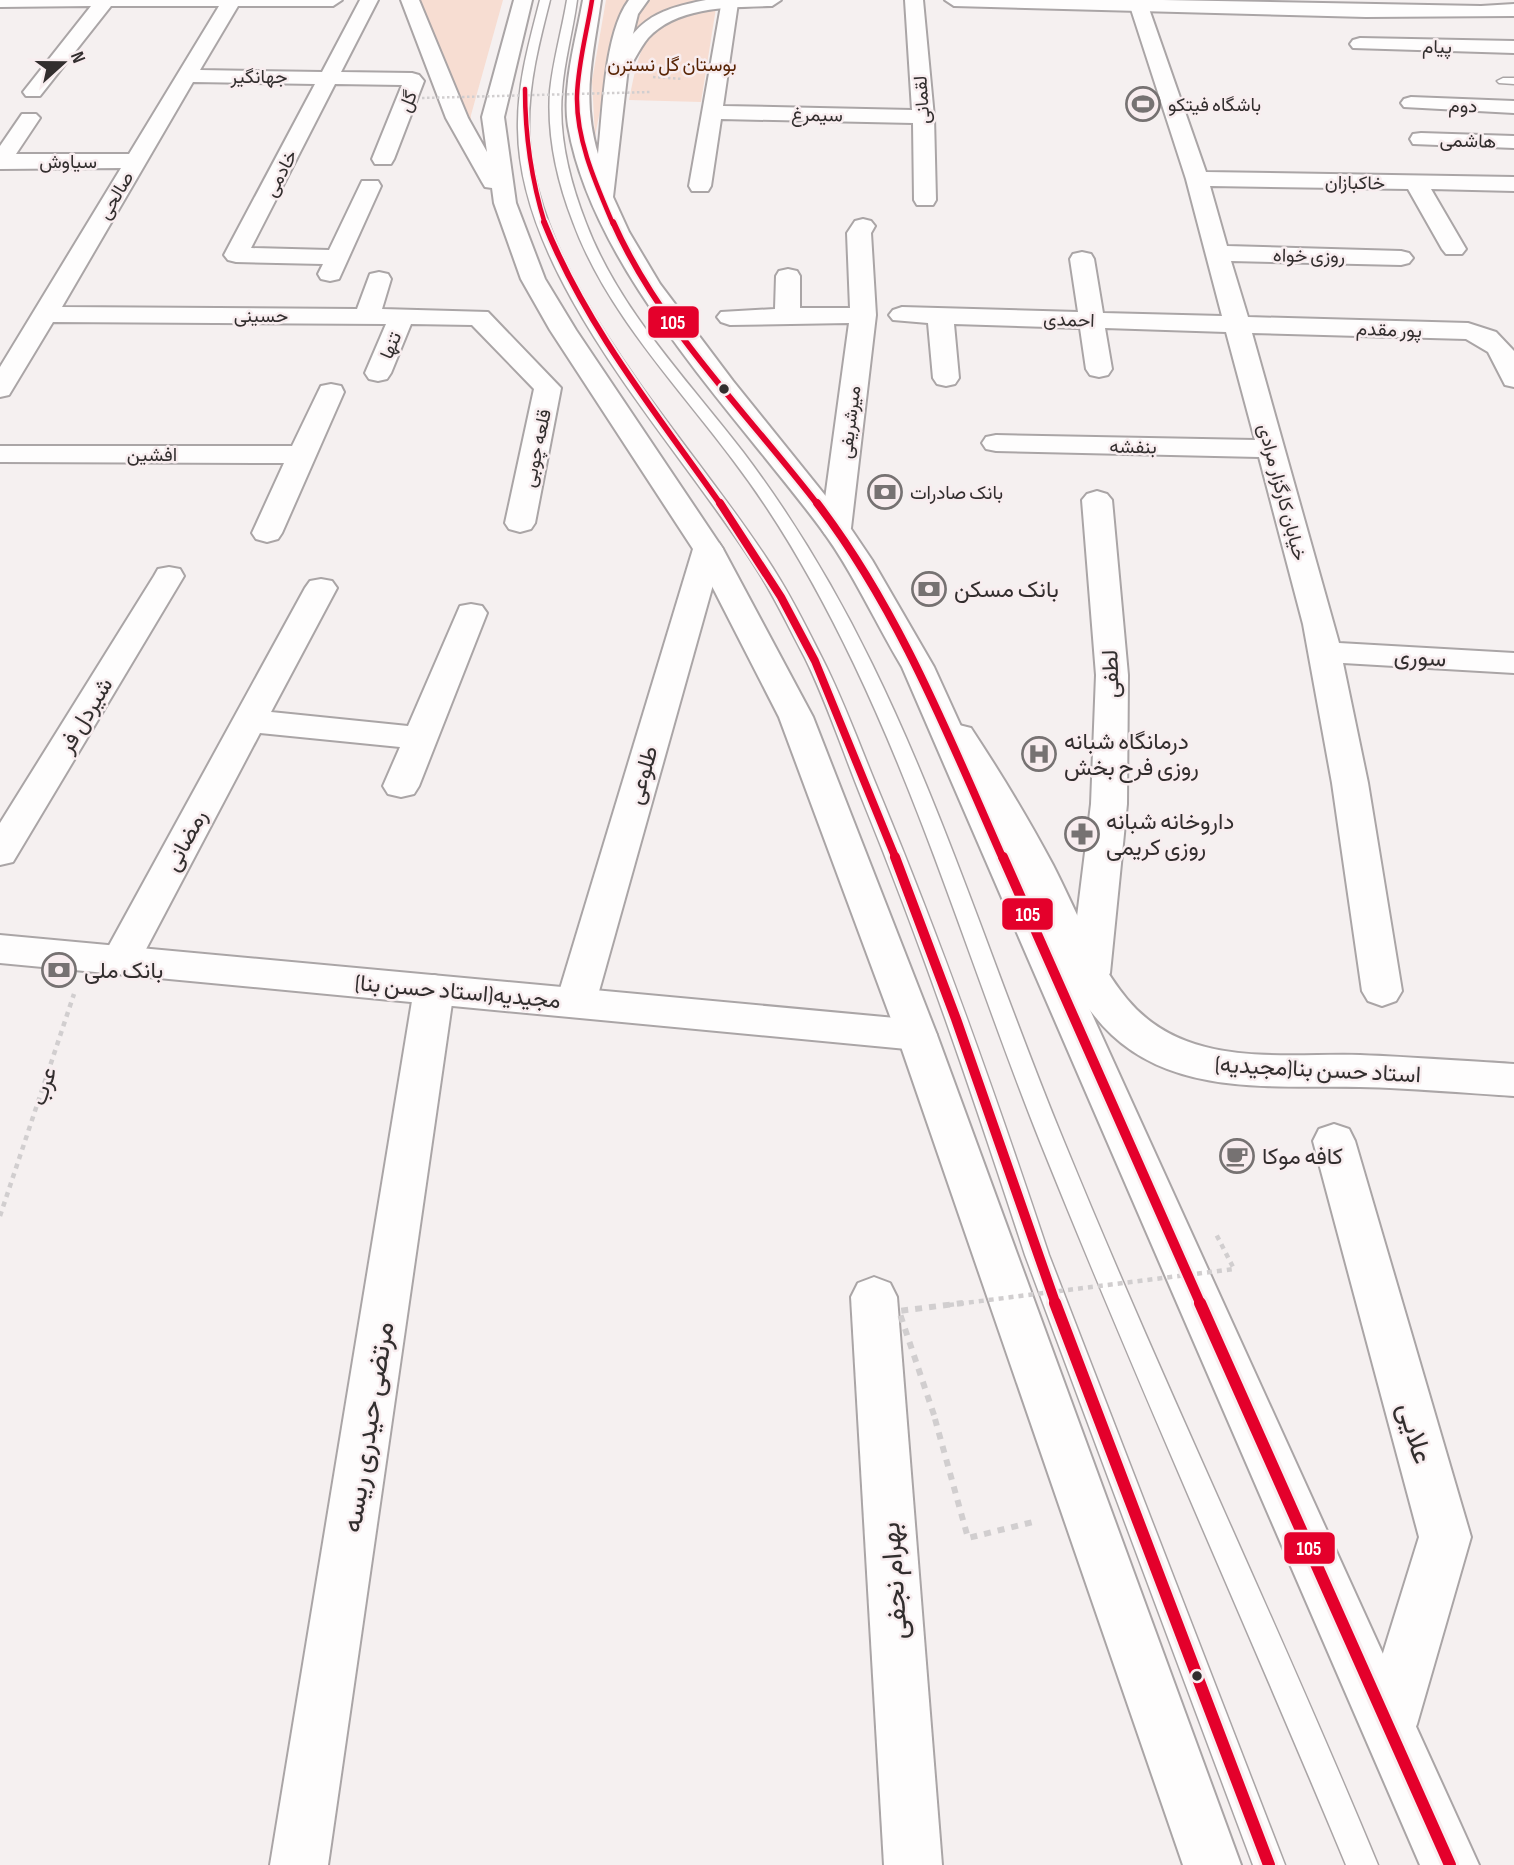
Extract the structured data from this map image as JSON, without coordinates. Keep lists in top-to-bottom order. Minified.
{"streets":{"main road":["پیام","جهانگیر","لقمانی","گل","دوم","سیمرغ","هاشمی","سیاوش","خادمی","خاکبازان","صالحی","روزی خواه","حسینی","احمدی","پور مقدم","تنها","میرشریفی","بنفشه","قلعه چوبی","افشین","خیابان کارگزار مرادی","سوری","لطفی","شیردل فر","طلوعی","رمضانی","مجیدیه(استاد حسن بنا)","استاد حسن بنا(مجیدیه)","مرتضی حیدری ریسه","علایی","بهرام نجفی"],"path":["عرب"]},"crossings":[["جهانگیر","گل"],["جهانگیر","خادمی"],["جهانگیر","صالحی"],["لقمانی","سیمرغ"],["گل","خادمی"],["سیاوش","صالحی"],["خاکبازان","خیابان کارگزار مرادی"],["صالحی","حسینی"],["روزی خواه","خیابان کارگزار مرادی"],["حسینی","تنها"],["حسینی","قلعه چوبی"],["احمدی","پور مقدم"],["احمدی","خیابان کارگزار مرادی"],["پور مقدم","خیابان کارگزار مرادی"],["بنفشه","خیابان کارگزار مرادی"],["خیابان کارگزار مرادی","سوری"],["لطفی","استاد حسن بنا(مجیدیه)"],["طلوعی","مجیدیه(استاد حسن بنا)"],["رمضانی","مجیدیه(استاد حسن بنا)"],["رمضانی","عرب"],["مجیدیه(استاد حسن بنا)","عرب"],["مجیدیه(استاد حسن بنا)","مرتضی حیدری ریسه"]],"parks":["بوستان گل نسترن"],"places":{"sports":["باشگاه فیتکو"],"bank":["بانک صادرات","بانک مسکن","بانک ملی"],"hospital":["درمانگاه شبانه روزی فرح بخش"],"pharmacy":["داروخانه شبانه روزی کریمی"],"cafe":["کافه موکا"]},"lines":["transit line 105"],"north":"right"}
